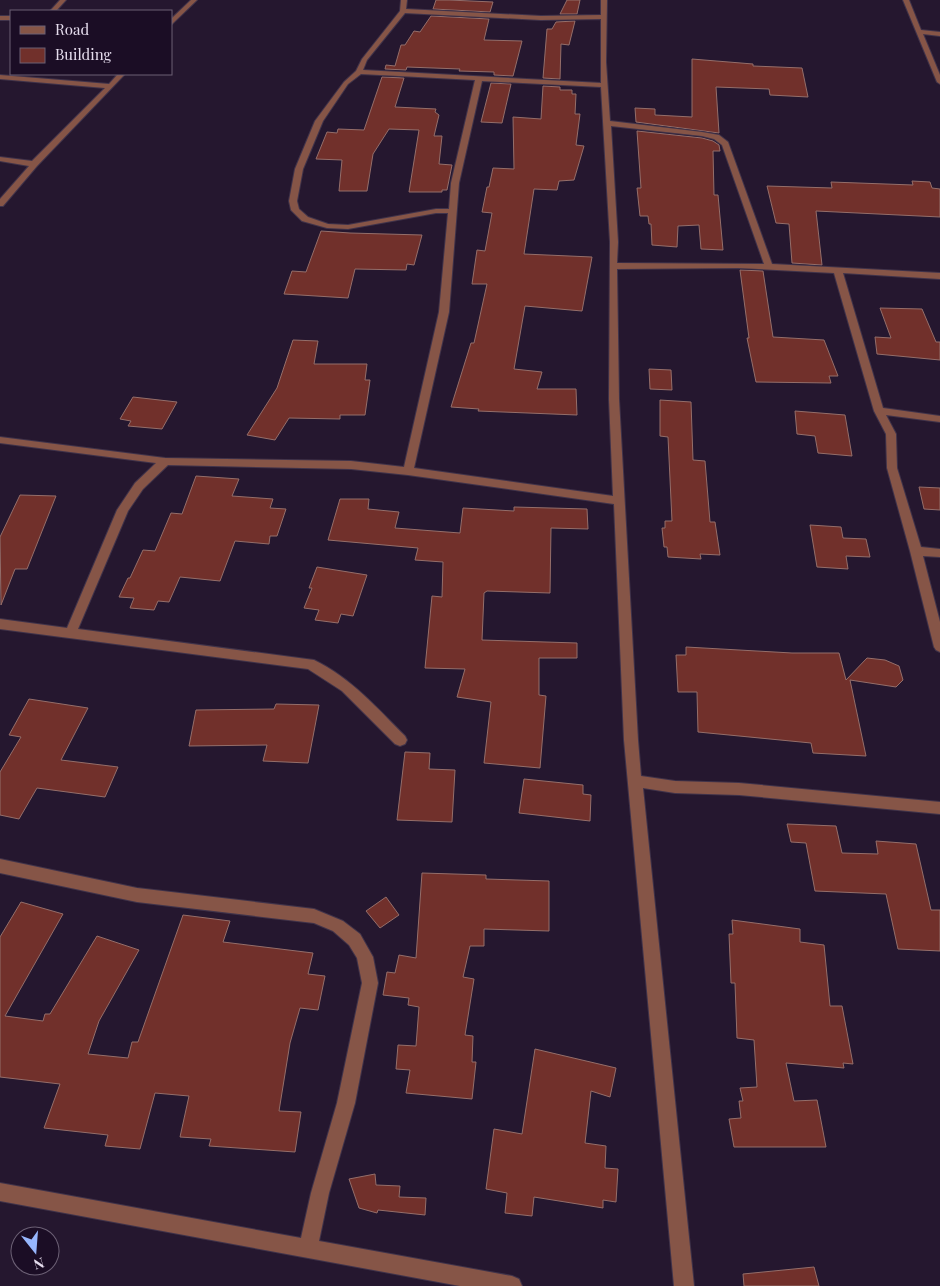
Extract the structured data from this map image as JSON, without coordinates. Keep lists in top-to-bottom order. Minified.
{"legend":["Road","Building"],"north":"bottom"}
